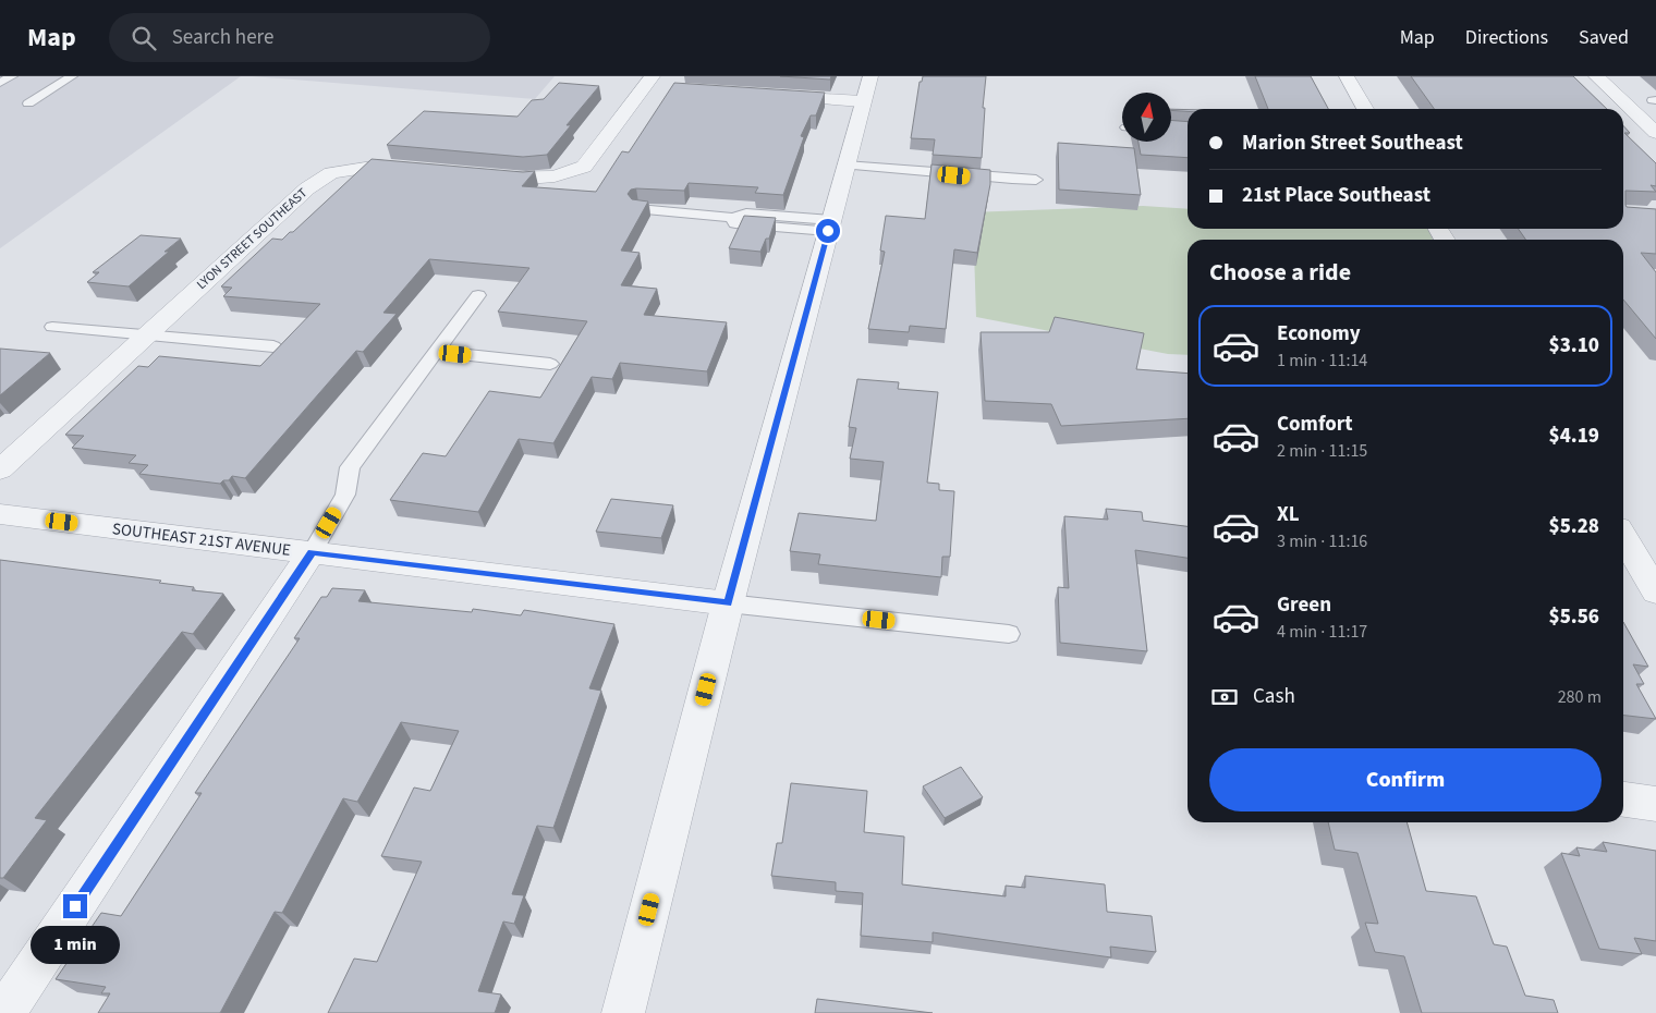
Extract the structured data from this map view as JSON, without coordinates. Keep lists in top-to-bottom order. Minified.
{"streets":{"street":["LYON STREET SOUTHEAST","SOUTHEAST 21ST AVENUE"]},"north":"top","page":{"header":"Map","search":"Search here","nav":["Map","Directions","Saved"],"banner":["Marion Street Southeast","21st Place Southeast"],"heading":"Choose a ride","list":[{"name":"Economy","note":"1 min · 11:14","value":"$3.10"},{"name":"Comfort","note":"2 min · 11:15","value":"$4.19"},{"name":"XL","note":"3 min · 11:16","value":"$5.28"},{"name":"Green","note":"4 min · 11:17","value":"$5.56"}],"pay":["Cash","280 m"],"buttons":"Confirm","bubble":"1 min"}}
